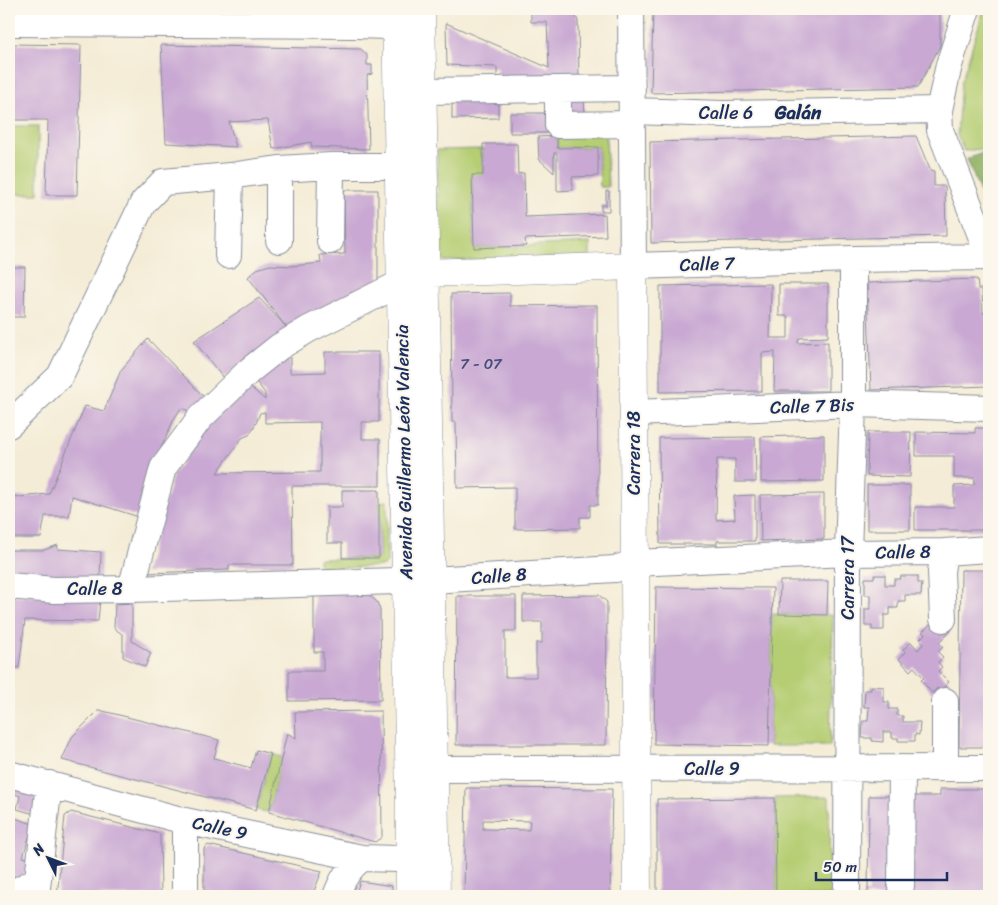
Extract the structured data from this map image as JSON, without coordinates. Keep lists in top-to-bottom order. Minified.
{"streets":{"main road":["Calle 7","Avenida Guillermo León Valencia","Carrera 18"],"street":["Calle 6","Calle 7 Bis","Calle 8","Carrera 17","Calle 9"]},"crossings":[["Calle 6","Avenida Guillermo León Valencia"],["Calle 6","Carrera 18"],["Calle 7","Avenida Guillermo León Valencia"],["Calle 7","Carrera 18"],["Calle 7","Carrera 17"],["Calle 7 Bis","Carrera 18"],["Calle 7 Bis","Carrera 17"],["Avenida Guillermo León Valencia","Calle 8"],["Avenida Guillermo León Valencia","Calle 9"],["Carrera 18","Calle 8"],["Carrera 18","Calle 9"],["Calle 8","Carrera 17"],["Carrera 17","Calle 9"]],"districts":["Galán"],"house_numbers":["7 - 07"],"scale_bar":"50 m","north":"top left"}
